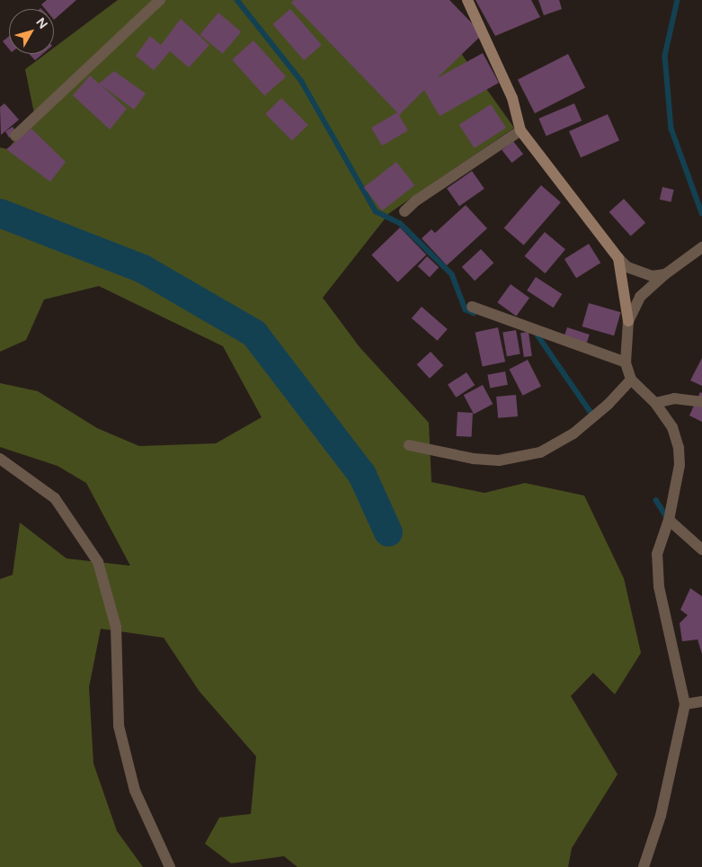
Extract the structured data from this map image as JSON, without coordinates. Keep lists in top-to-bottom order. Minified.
{"north":"top right"}
